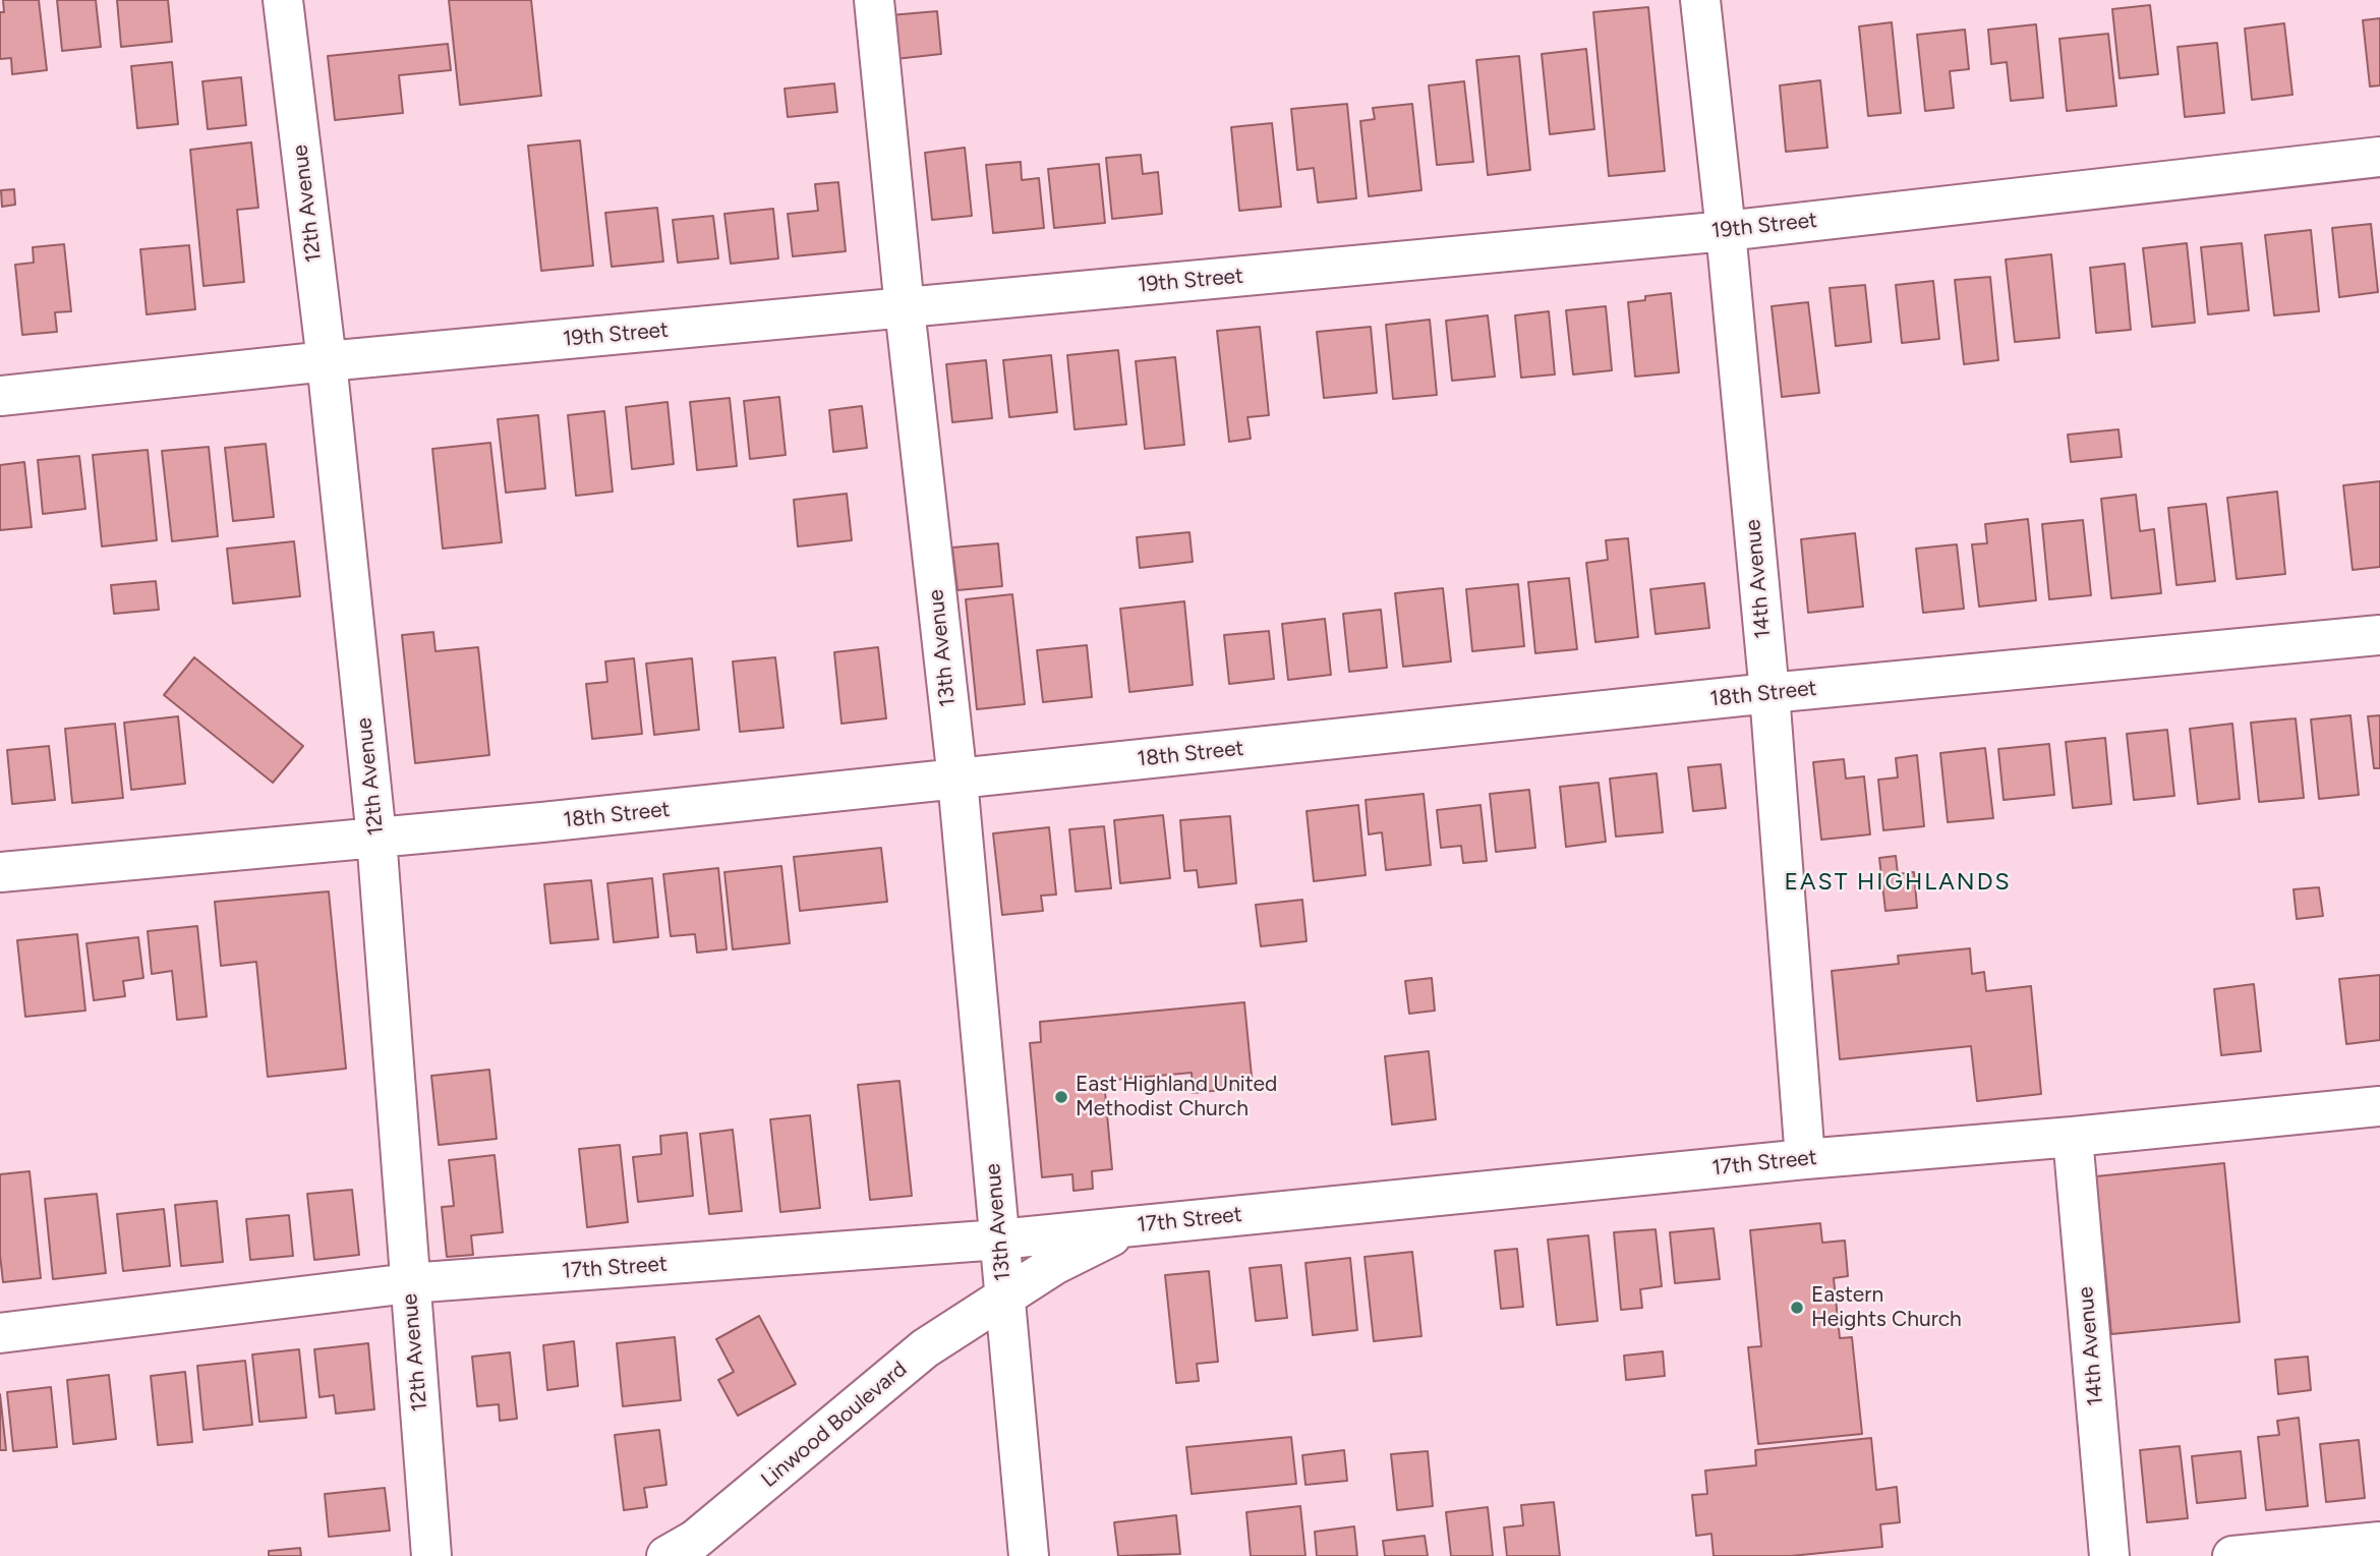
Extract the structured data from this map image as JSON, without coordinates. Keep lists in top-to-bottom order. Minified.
{"streets":{"street":["12th Avenue","19th Street","14th Avenue","13th Avenue","18th Street","17th Street","Linwood Boulevard"]},"crossings":[["12th Avenue","19th Street"],["12th Avenue","18th Street"],["12th Avenue","17th Street"],["19th Street","14th Avenue"],["19th Street","13th Avenue"],["14th Avenue","18th Street"],["14th Avenue","17th Street"],["13th Avenue","18th Street"],["13th Avenue","17th Street"],["13th Avenue","Linwood Boulevard"]],"districts":["EAST HIGHLANDS"],"places":["East Highland United Methodist Church","Eastern Heights Church"]}
